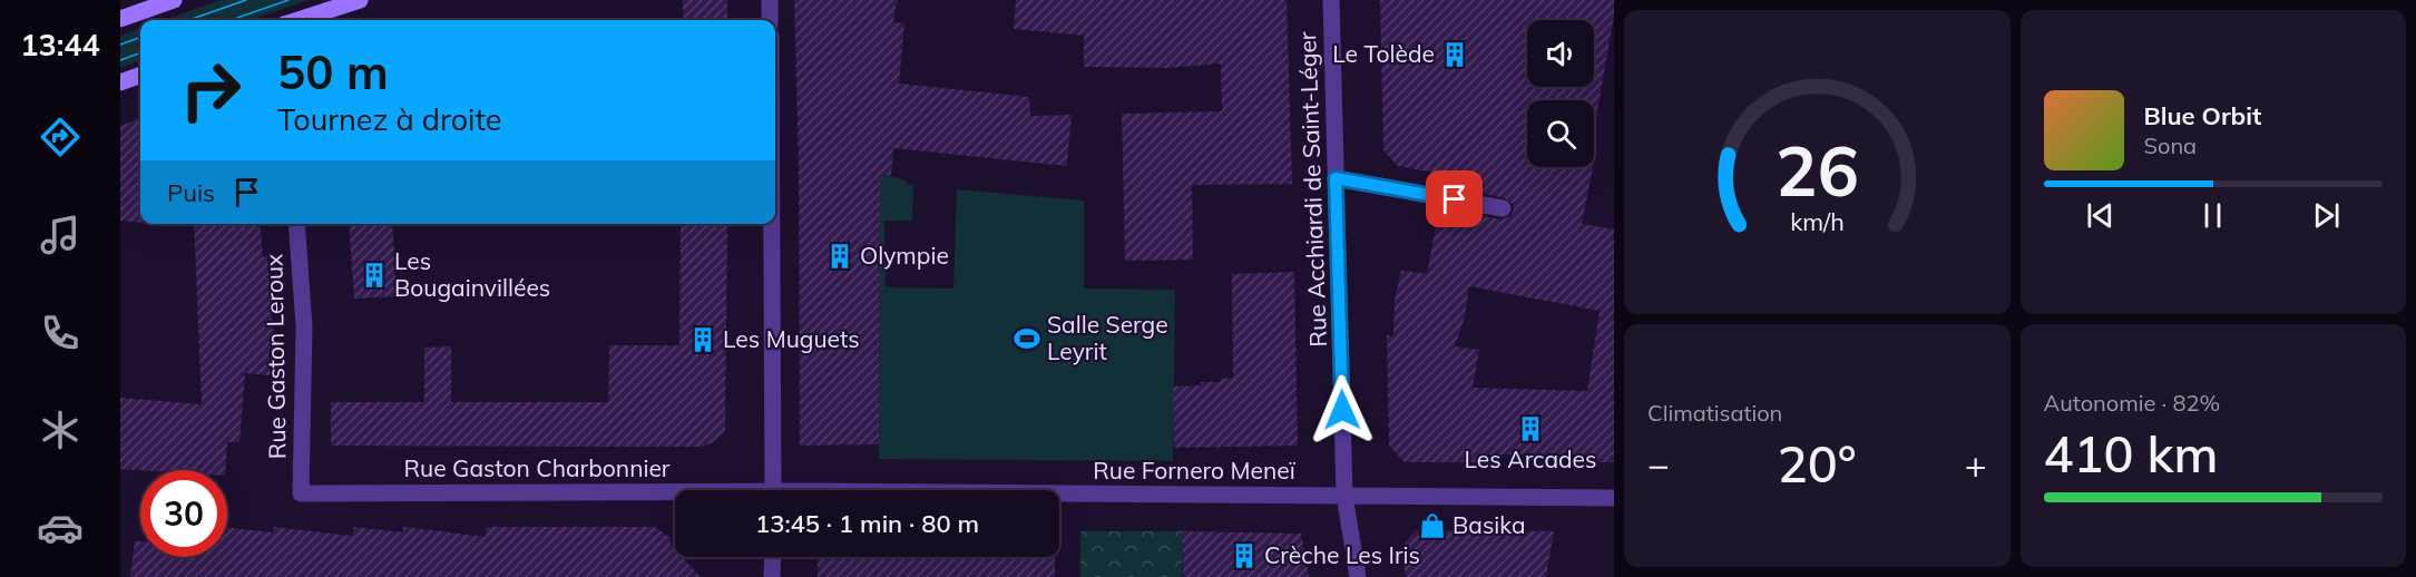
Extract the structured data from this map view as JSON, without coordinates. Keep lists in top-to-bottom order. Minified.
{"streets":{"street":["Rue Acchiardi de Saint-Léger","Rue Gaston Leroux","Rue Gaston Charbonnier","Rue Fornero Meneï"]},"crossings":[["Rue Acchiardi de Saint-Léger","Rue Fornero Meneï"],["Rue Gaston Leroux","Rue Gaston Charbonnier"]],"places":{"building":["Le Tolède","Olympie","Les Bougainvillées","Les Muguets","Les Arcades","Crèche Les Iris"],"sports":["Salle Serge Leyrit"],"shop":["Basika"]},"page":{"tabs":"13:44","turn":["50 m","Tournez à droite"],"song":["Blue Orbit","Sona"],"then":"Puis","tile":["Climatisation",["Autonomie · 82%","410 km"]],"heat":["−","20°","+"],"limit":"30","trip":"13:45 · 1 min · 80 m","gauge":["26","km/h"]}}
